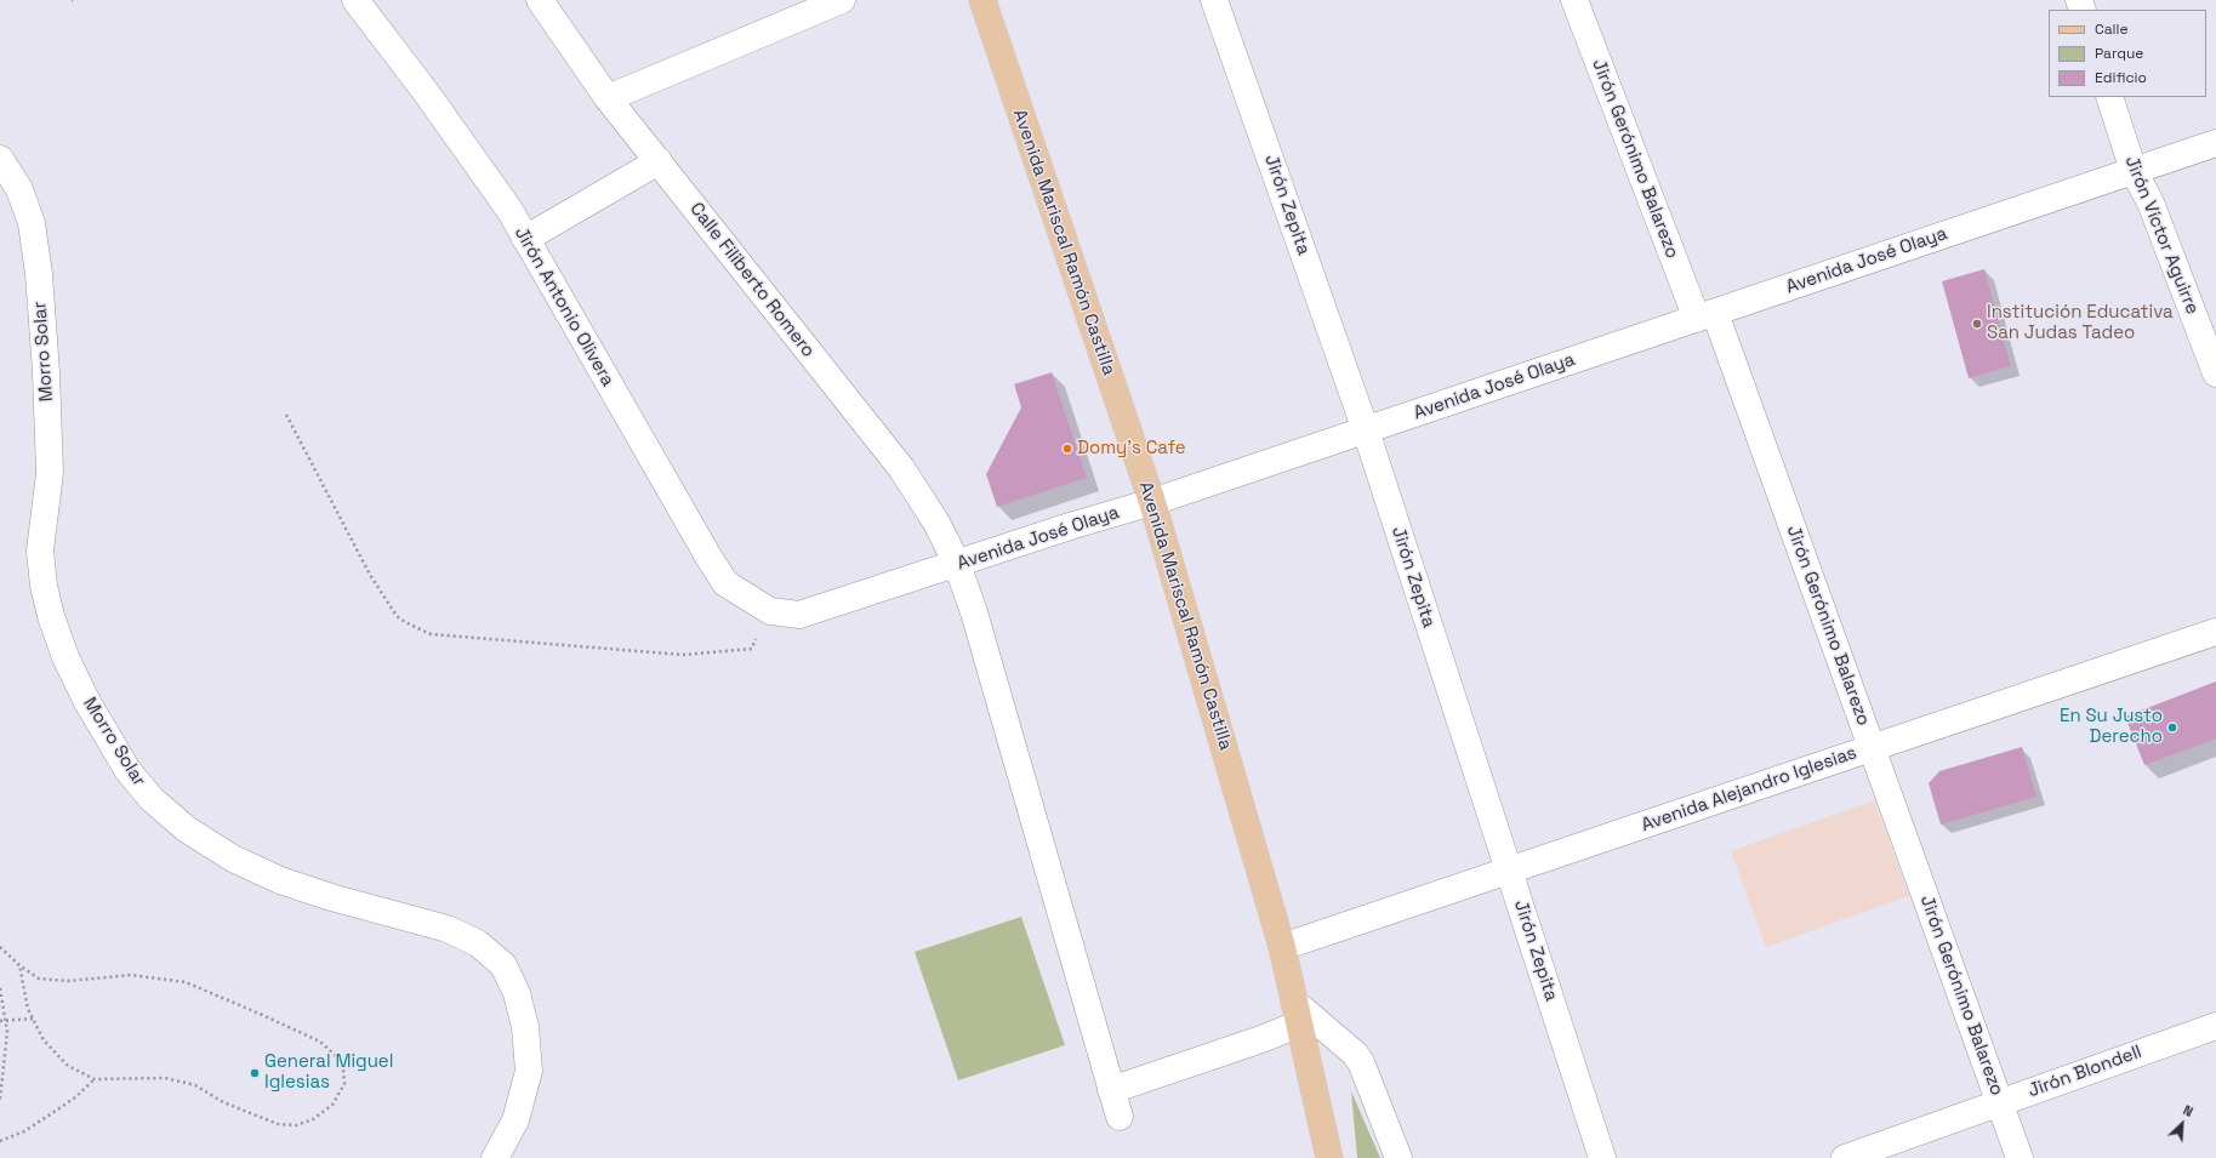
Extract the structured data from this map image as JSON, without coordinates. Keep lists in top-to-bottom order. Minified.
{"streets":{"main road":["Avenida Mariscal Ramón Castilla"],"street":["Jirón Gerónimo Balarezo","Jirón Zepita","Jirón Víctor Aguirre","Avenida José Olaya","Calle Filiberto Romero","Jirón Antonio Olivera","Morro Solar","Avenida Alejandro Iglesias","Jirón Blondell"]},"crossings":[["Jirón Gerónimo Balarezo","Avenida José Olaya"],["Jirón Gerónimo Balarezo","Avenida Alejandro Iglesias"],["Jirón Gerónimo Balarezo","Jirón Blondell"],["Jirón Zepita","Avenida José Olaya"],["Jirón Zepita","Avenida Alejandro Iglesias"],["Jirón Víctor Aguirre","Avenida José Olaya"],["Avenida Mariscal Ramón Castilla","Avenida José Olaya"],["Avenida Mariscal Ramón Castilla","Avenida Alejandro Iglesias"],["Avenida José Olaya","Calle Filiberto Romero"],["Avenida José Olaya","Jirón Antonio Olivera"]],"places":["Institución Educativa San Judas Tadeo","Domy's Cafe","En Su Justo Derecho","General Miguel Iglesias"],"legend":["Calle","Parque","Edificio"],"north":"top right"}
